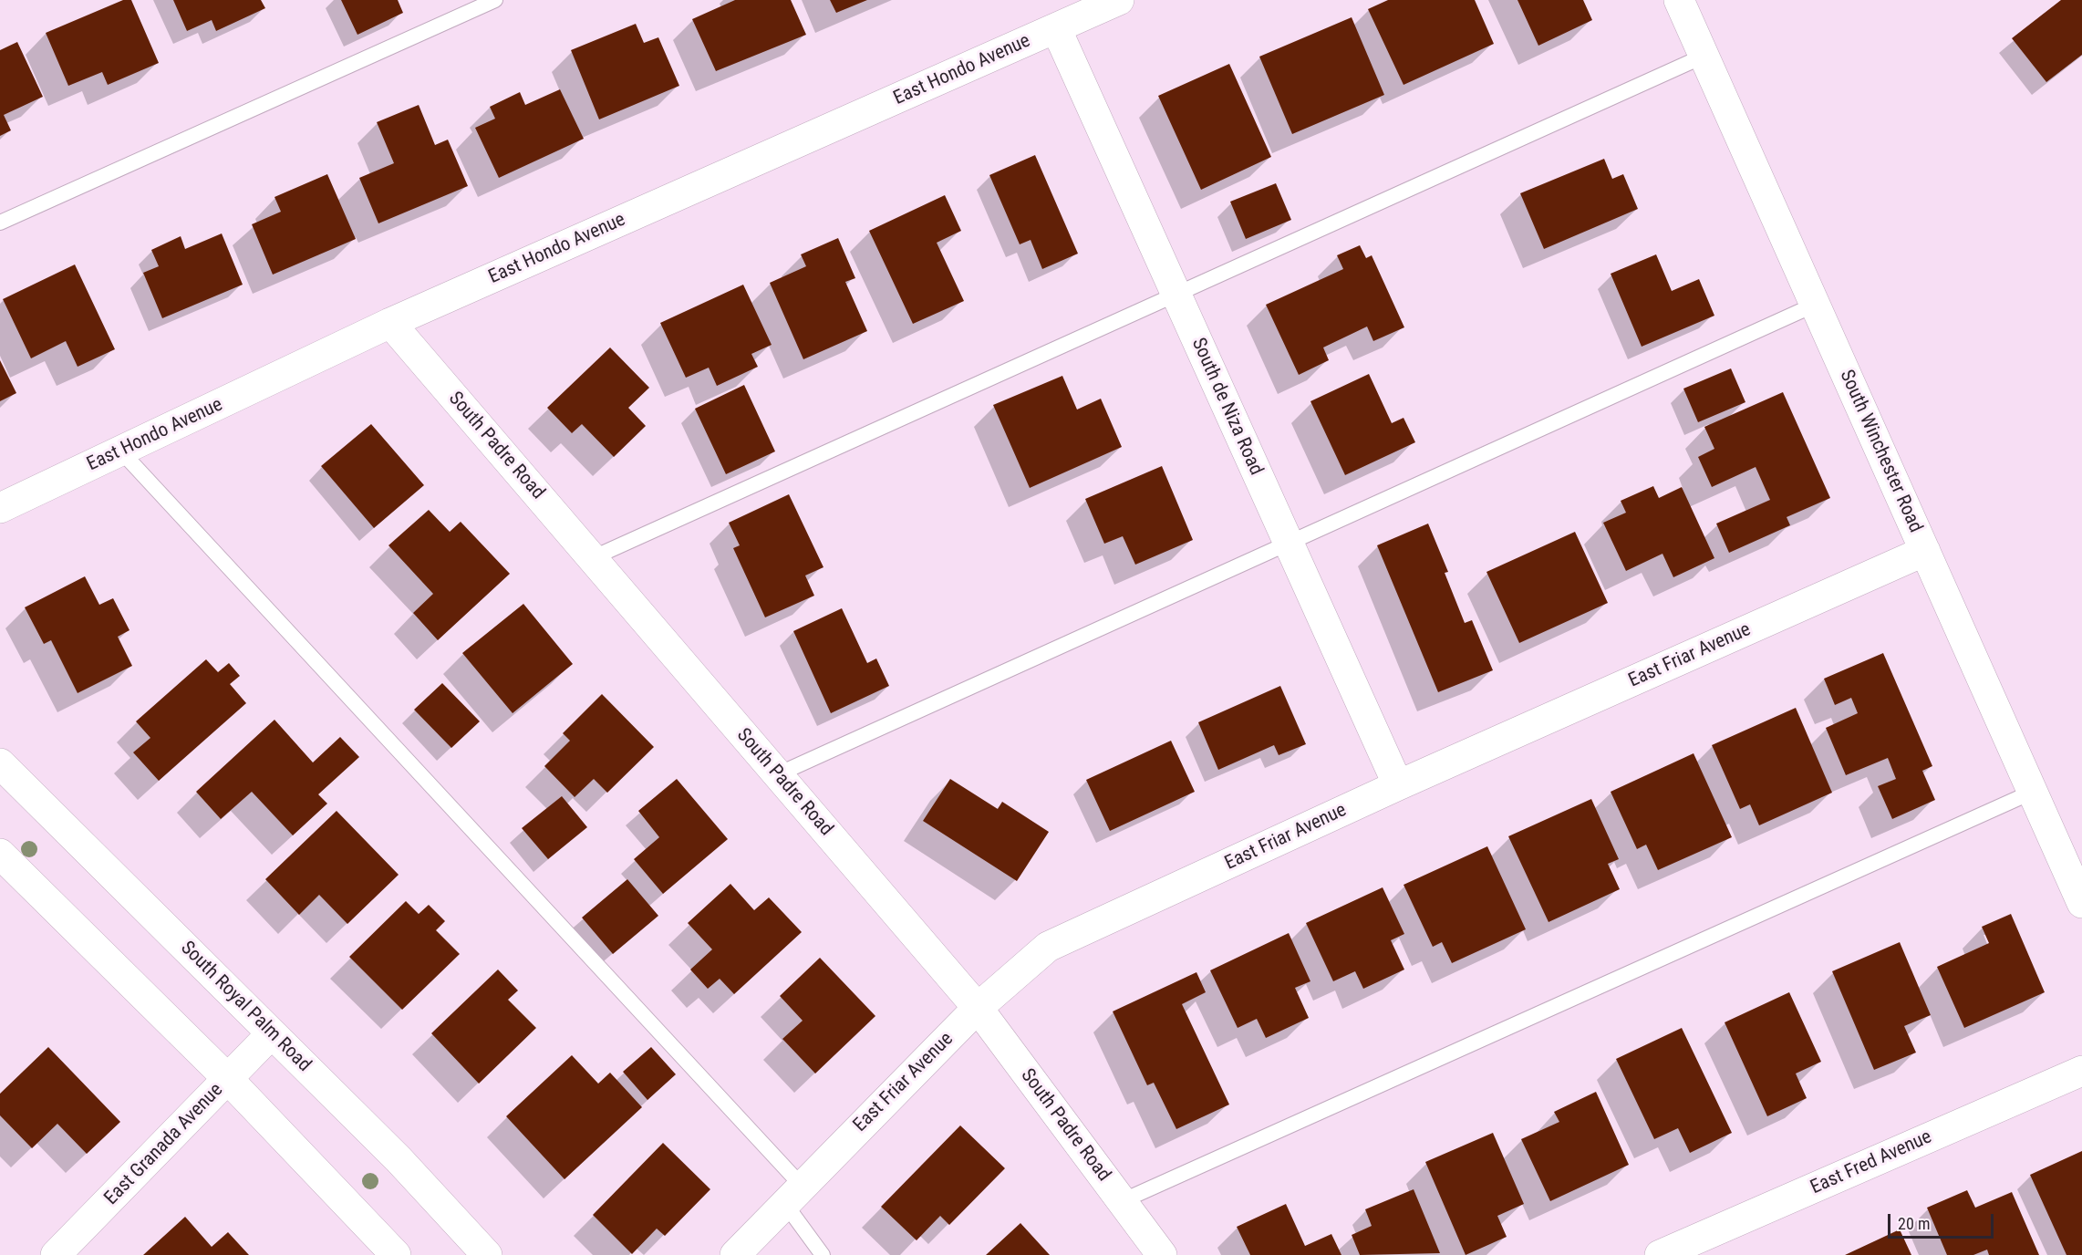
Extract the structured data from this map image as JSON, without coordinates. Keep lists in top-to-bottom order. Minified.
{"streets":{"street":["East Hondo Avenue","South de Niza Road","South Padre Road","South Winchester Road","East Friar Avenue","South Royal Palm Road","East Granada Avenue","East Fred Avenue"]},"crossings":[["East Hondo Avenue","South de Niza Road"],["East Hondo Avenue","South Padre Road"],["South de Niza Road","East Friar Avenue"],["South Padre Road","East Friar Avenue"],["South Winchester Road","East Friar Avenue"],["South Royal Palm Road","East Granada Avenue"]],"scale_bar":"20 m"}
